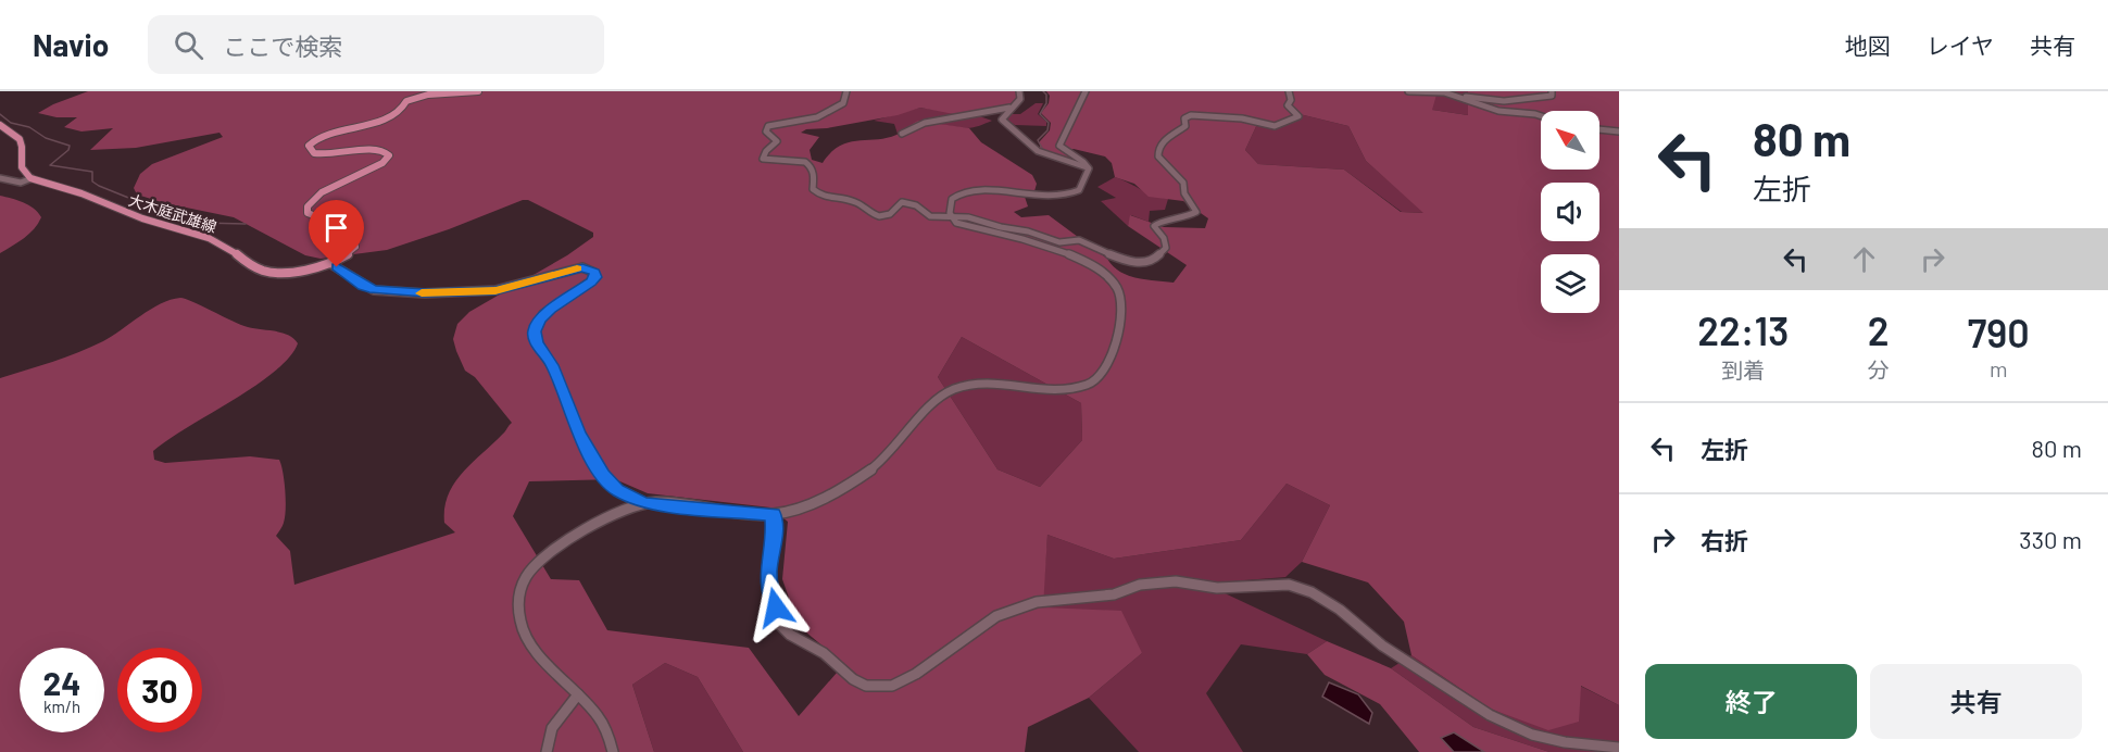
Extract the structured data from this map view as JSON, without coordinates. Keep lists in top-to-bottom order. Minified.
{"streets":{"main road":["大木庭武雄線"]},"north":"top left","page":{"header":"Navio","search":"ここで検索","nav":["地図","レイヤ","共有"],"turn":["80 m","左折"],"eta":["22:13","到着","2","分","790","m"],"list":[{"name":"左折","value":"80 m"},{"name":"右折","value":"330 m"}],"speed":"24 km/h","limit":"30","buttons":["終了","共有"]}}
